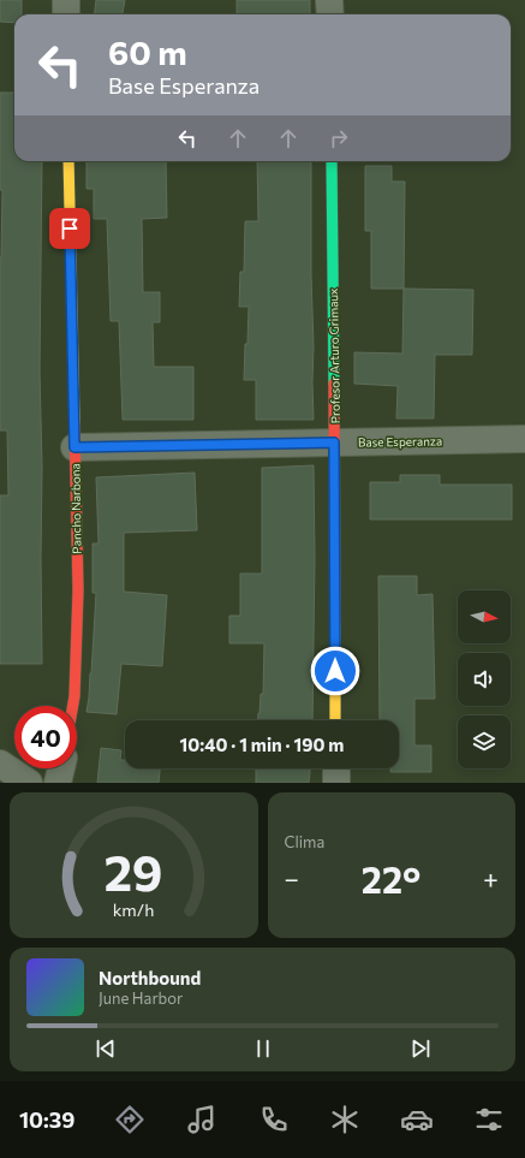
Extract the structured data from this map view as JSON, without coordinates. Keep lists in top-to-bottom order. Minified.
{"streets":{"street":["Profesor Arturo Grimaux","Base Esperanza","Pancho Narbona"]},"crossings":[["Profesor Arturo Grimaux","Base Esperanza"],["Base Esperanza","Pancho Narbona"]],"north":"right","page":{"turn":["60 m","Base Esperanza"],"limit":"40","trip":"10:40 · 1 min · 190 m","tile":"Clima","heat":["−","22°","+"],"song":["Northbound","June Harbor"],"tabs":"10:39","gauge":["29","km/h"]}}
